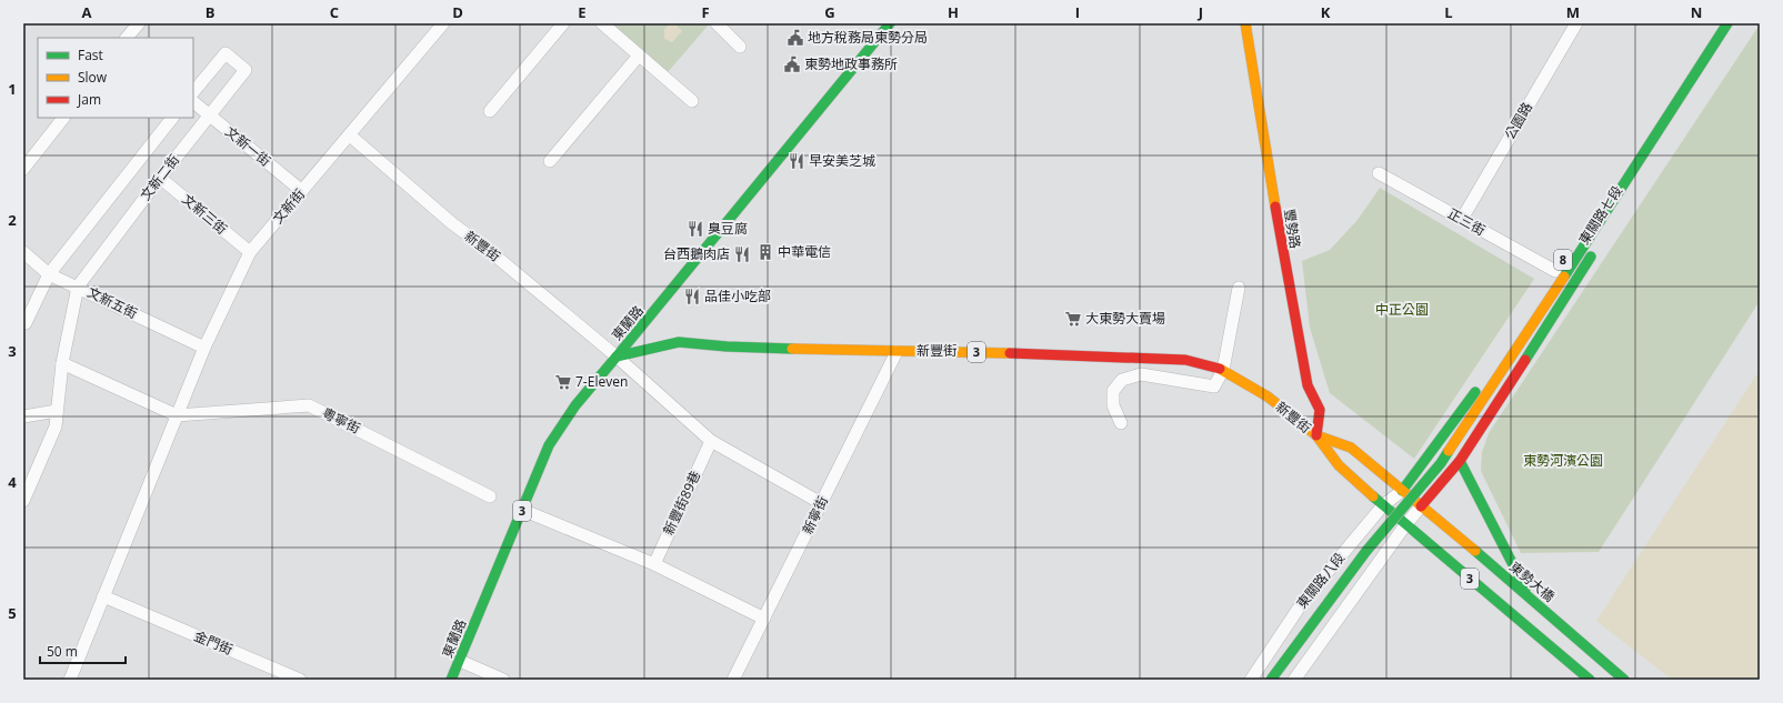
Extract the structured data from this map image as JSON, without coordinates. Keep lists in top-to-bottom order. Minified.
{"streets":{"main road":["東關路七段","豐勢路","新豐街","8","東蘭路","3","東勢大橋"],"street":["公園路","文新一街","文新二街","文新街","文新三街","正三街","文新五街","粵寧街","新豐街89巷","新寧街","東關路八段","金門街"]},"crossings":[["公園路","正三街"],["文新一街","文新二街"],["文新一街","文新街"],["文新二街","文新三街"],["文新二街","文新五街"],["文新二街","粵寧街"],["文新街","文新三街"],["文新街","新豐街"],["文新街","文新五街"],["文新街","粵寧街"],["東關路七段","正三街"],["東關路七段","3"],["東關路七段","東關路八段"],["東關路七段","東勢大橋"],["豐勢路","新豐街"],["豐勢路","3"],["新豐街","東蘭路"],["新豐街","3"],["新豐街","新豐街89巷"],["新豐街","新寧街"],["3","東關路八段"],["3","東勢大橋"]],"parks":["中正公園","東勢河濱公園"],"places":{"public building":["地方稅務局東勢分局","東勢地政事務所"],"restaurant":["早安美芝城","臭豆腐","台西鵝肉店","品佳小吃部"],"building":["中華電信"],"supermarket":["大東勢大賣場","7-Eleven"]},"legend":["Fast","Slow","Jam"],"scale_bar":"50 m","grid":{"columns":["A","B","C","D","E","F","G","H","I","J","K","L","M","N"],"rows":["1","2","3","4","5"]}}
